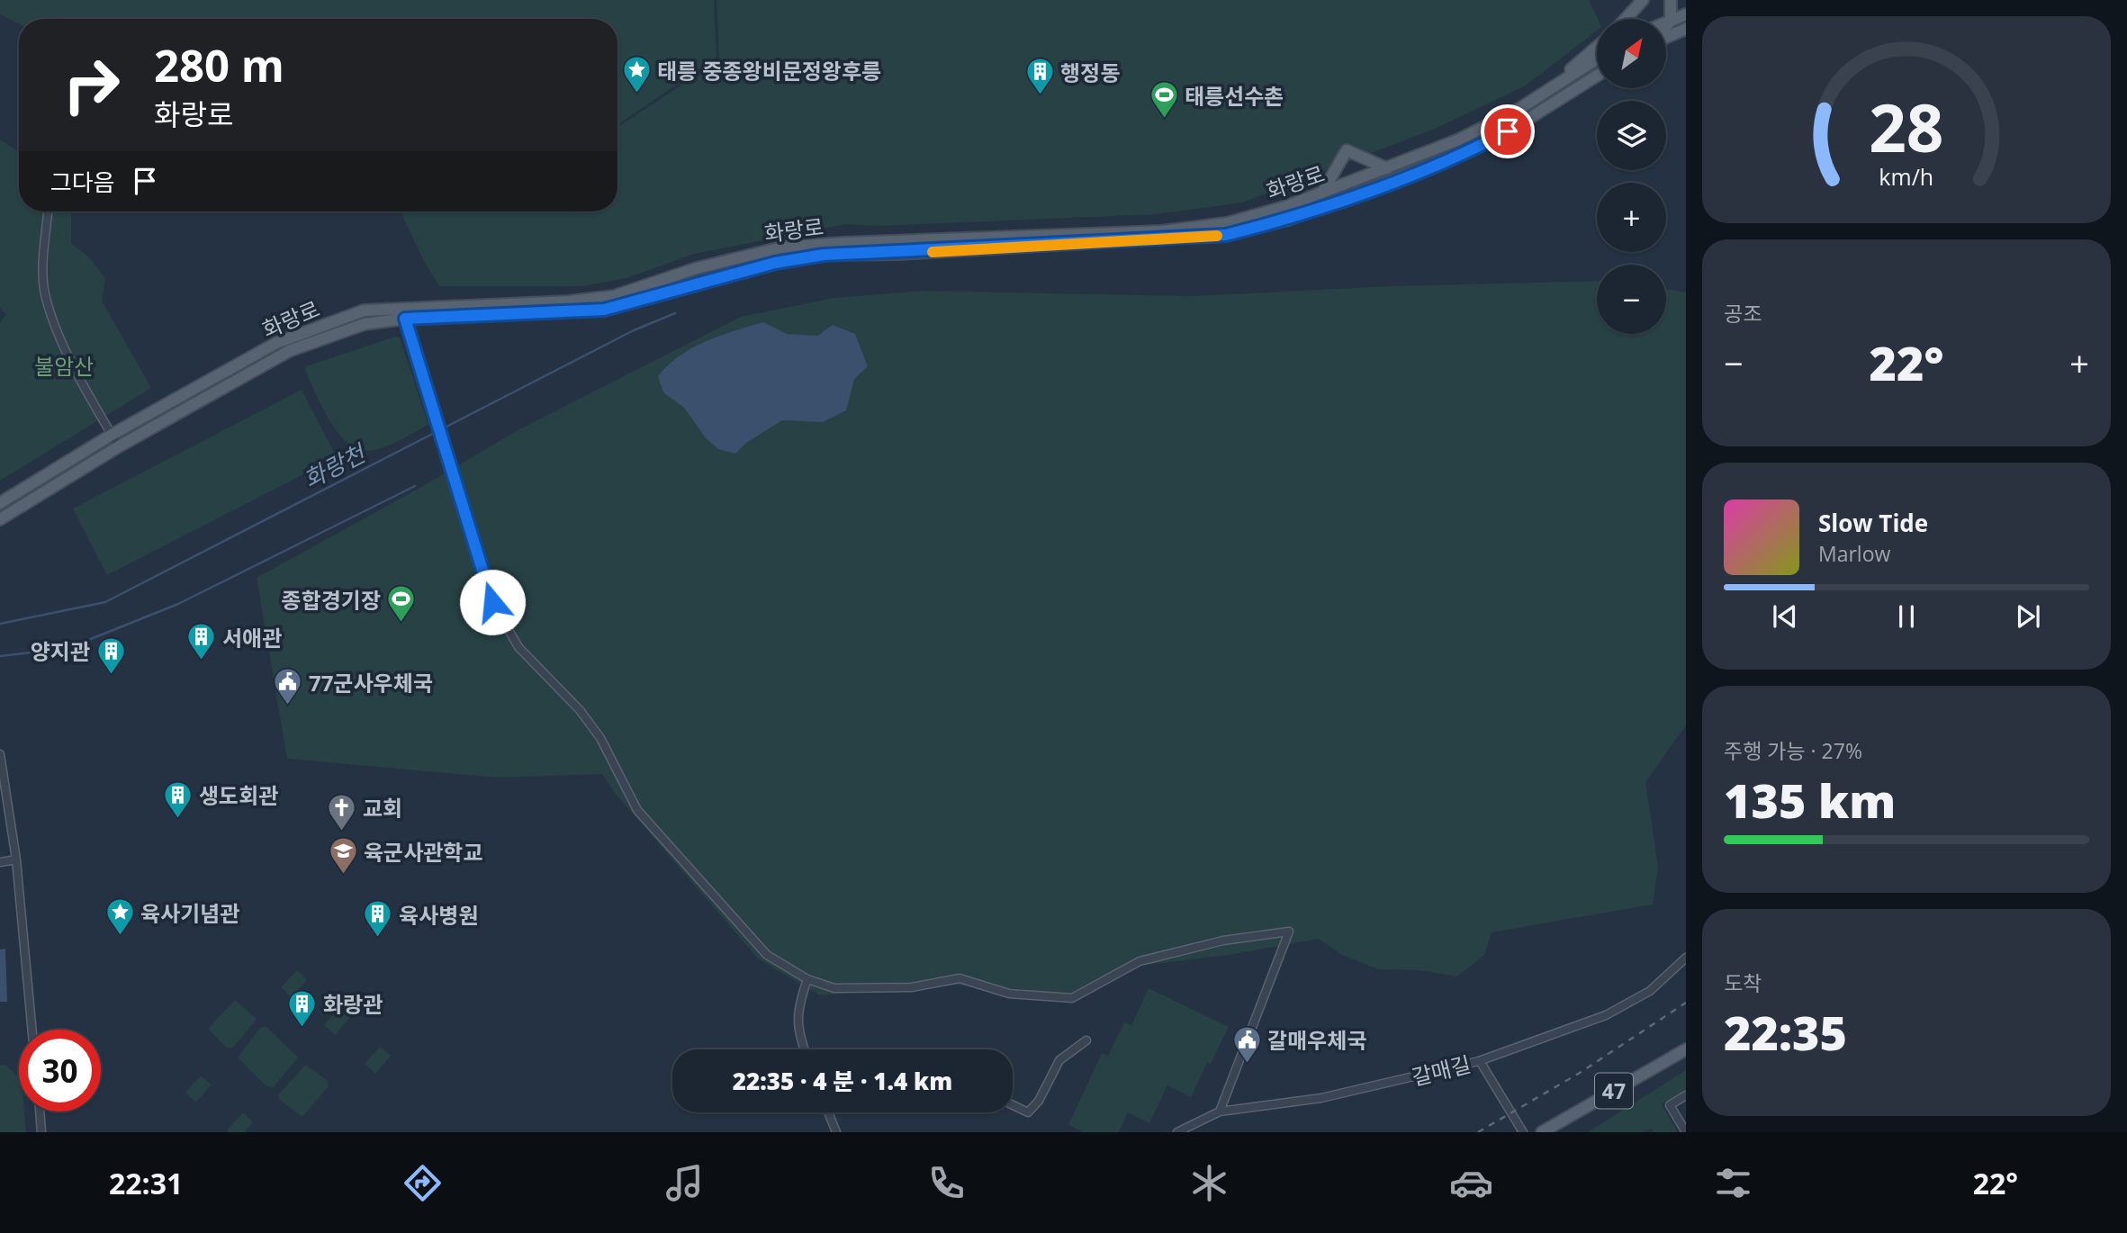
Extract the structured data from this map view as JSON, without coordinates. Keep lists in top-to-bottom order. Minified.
{"streets":{"main road":["화랑로","47"],"street":["갈매길"]},"water":["화랑천"],"parks":["불암산"],"places":{"place":["태릉 중종왕비문정왕후릉","육사기념관"],"building":["행정동","서애관","양지관","생도회관","육사병원","화랑관"],"sports":["태릉선수촌","종합경기장"],"public building":["77군사우체국","갈매우체국"],"church":["교회"],"school or university":["육군사관학교"]},"north":"top right","page":{"map_buttons":["+","−"],"turn":["280 m","화랑로"],"then":"그다음","tile":["공조",["주행 가능 · 27%","135 km"],["도착","22:35"]],"heat":["−","22°","+"],"song":["Slow Tide","Marlow"],"limit":"30","trip":"22:35 · 4 분 · 1.4 km","tabs":["22:31","22°"],"gauge":["28","km/h"]}}
